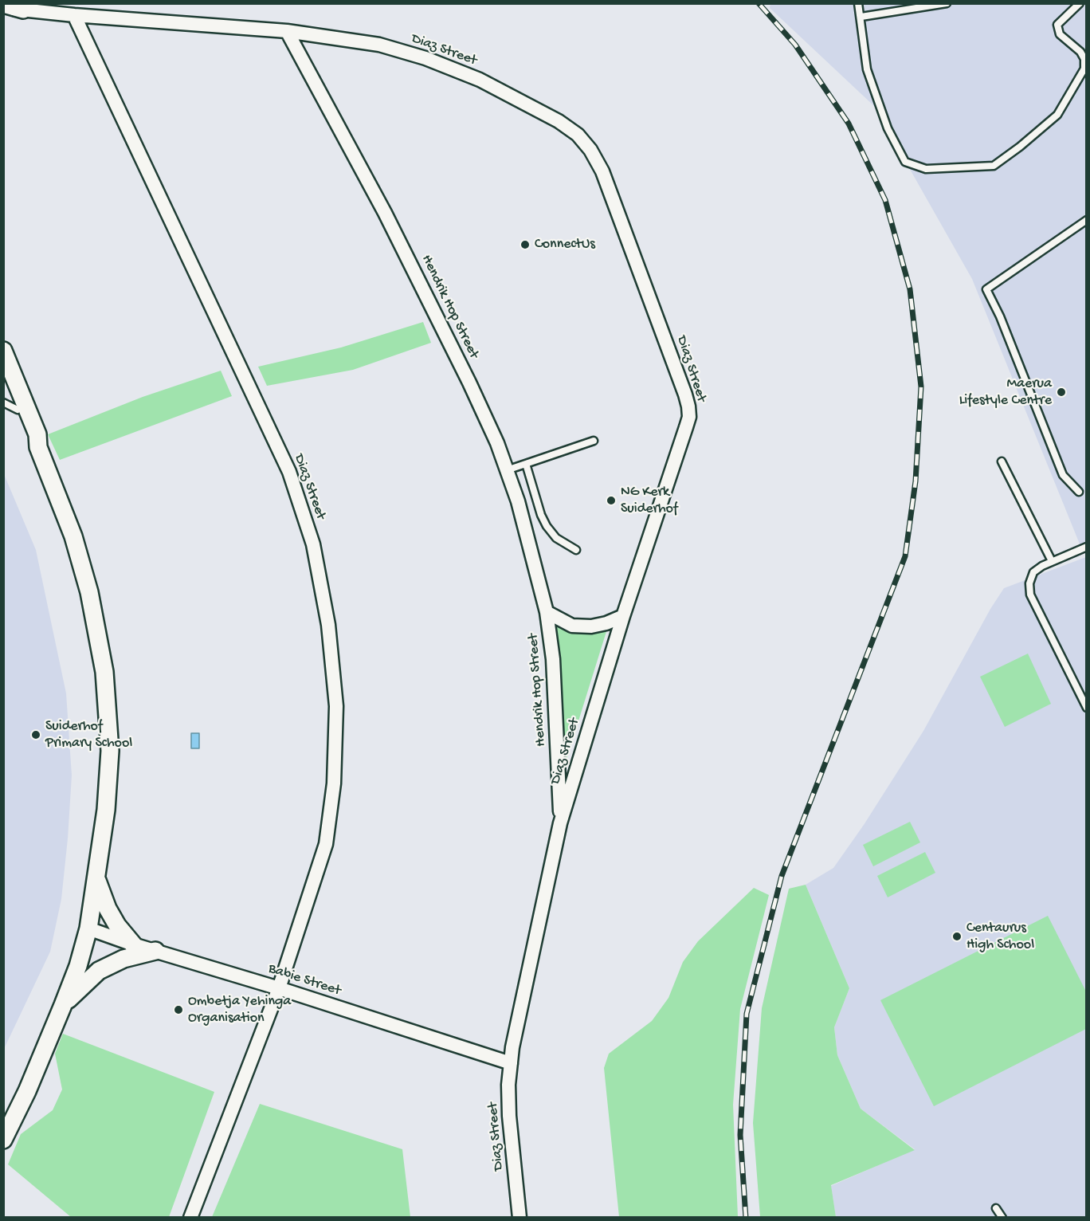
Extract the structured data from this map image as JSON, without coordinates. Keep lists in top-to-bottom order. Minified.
{"streets":{"street":["Diaz Street","Hendrik Hop Street","Babie Street"]},"crossings":[["Diaz Street","Hendrik Hop Street"],["Diaz Street","Babie Street"]],"places":["ConnectUs","Maerua Lifestyle Centre","NG Kerk Suiderhof","Suiderhof Primary School","Centaurus High School","Ombetja Yehinga Organisation"]}
